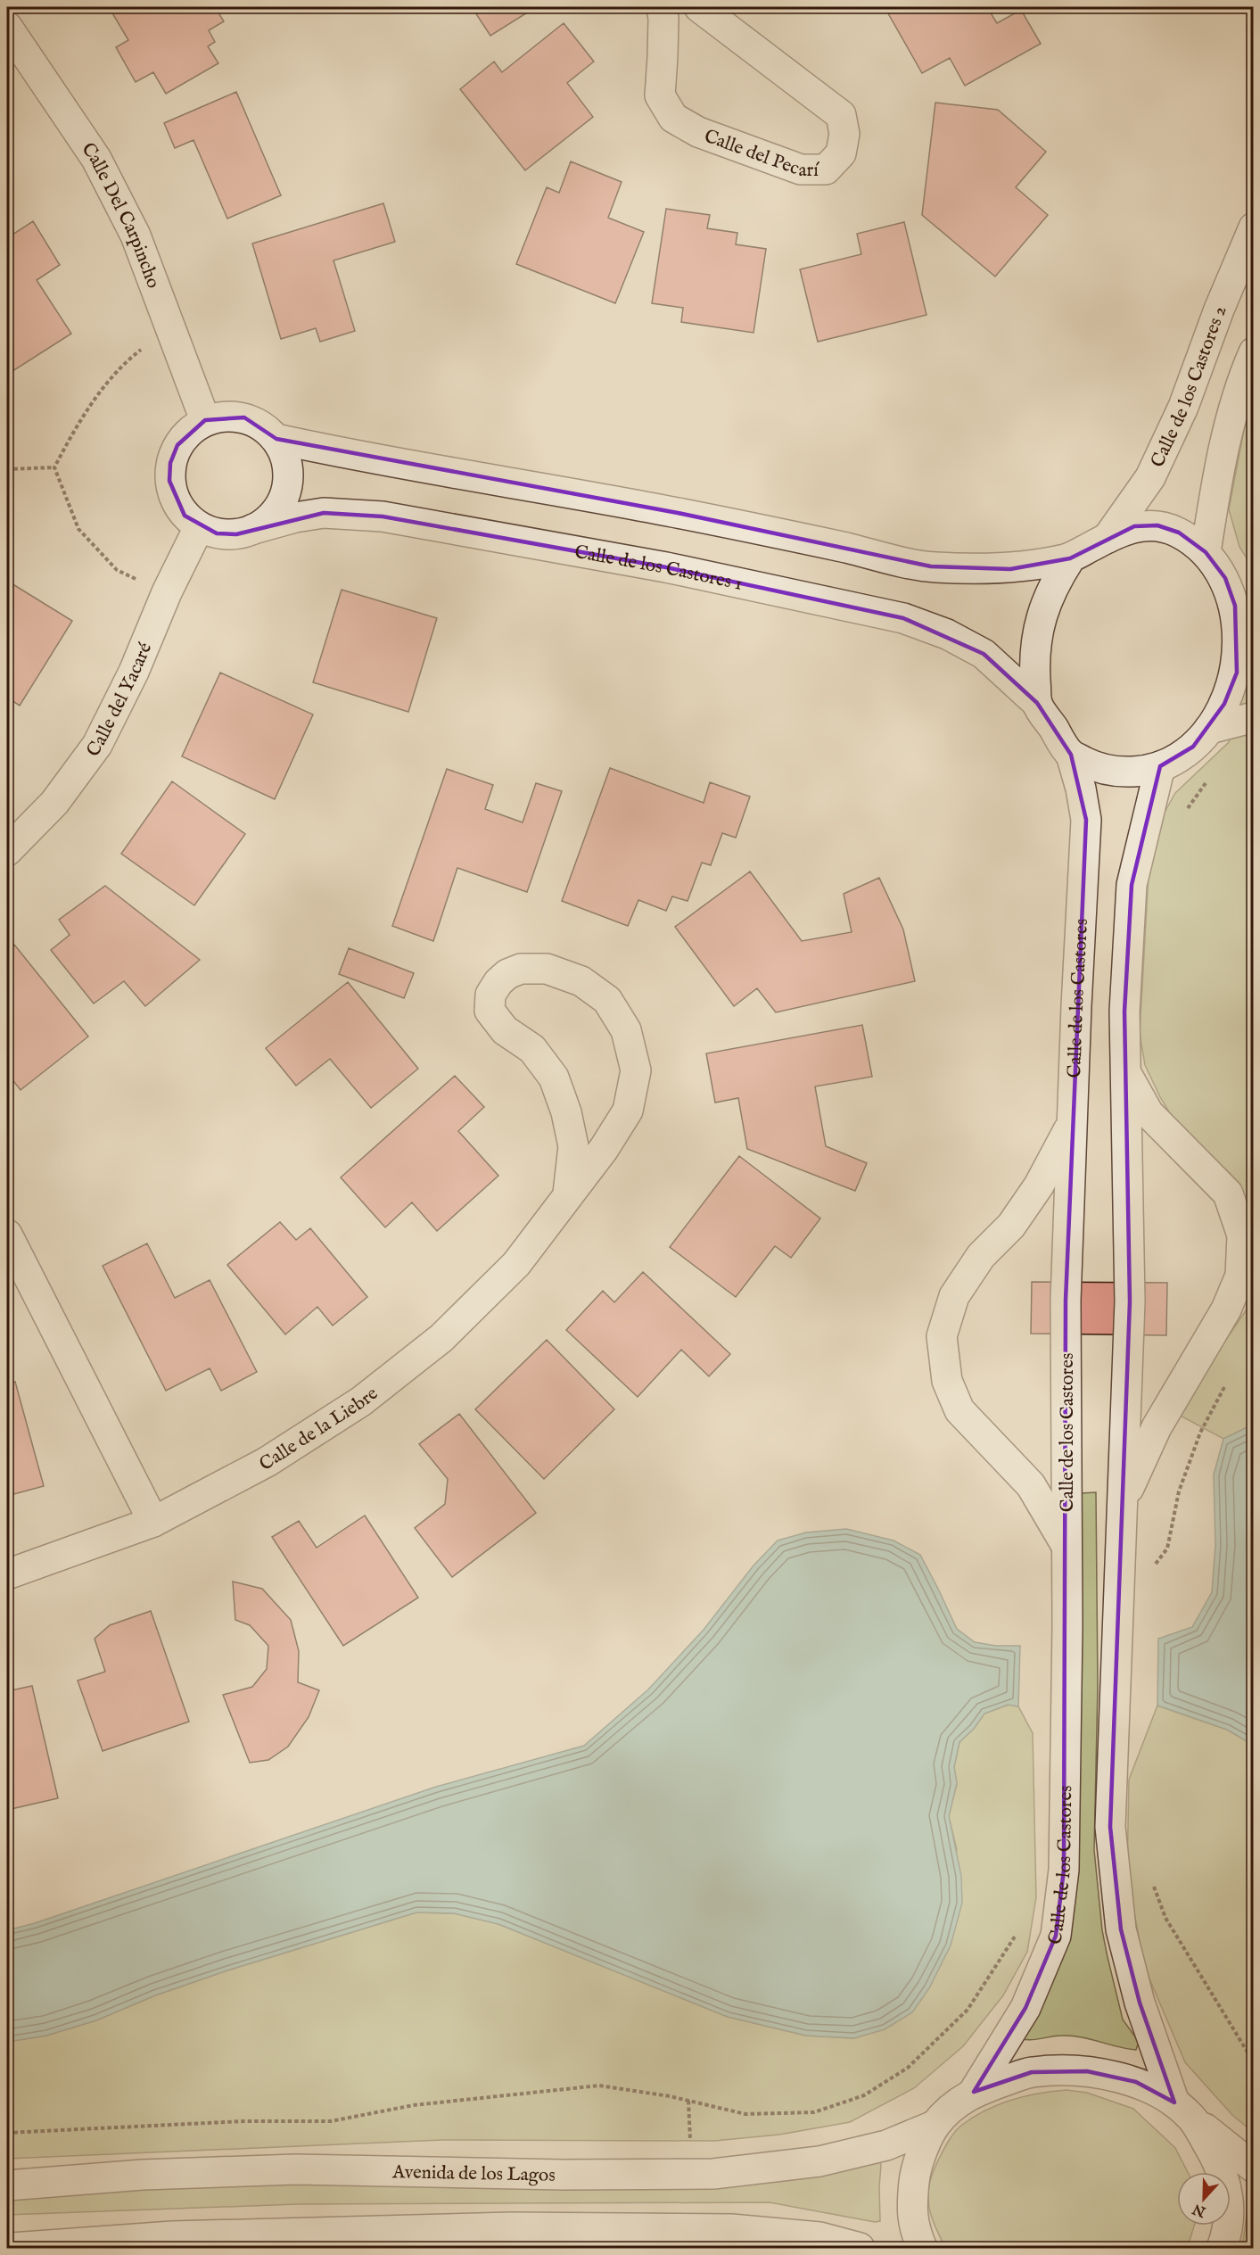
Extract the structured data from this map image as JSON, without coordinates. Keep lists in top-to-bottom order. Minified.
{"streets":{"street":["Calle del Pecarí","Calle Del Carpincho","Calle de los Castores 2","Calle de los Castores 1","Calle del Yacaré","Calle de los Castores","Calle de la Liebre","Avenida de los Lagos"]},"crossings":[["Calle Del Carpincho","Calle de los Castores 1"],["Calle Del Carpincho","Calle del Yacaré"],["Calle de los Castores 1","Calle del Yacaré"],["Calle de los Castores 1","Calle de los Castores"]],"north":"bottom"}
